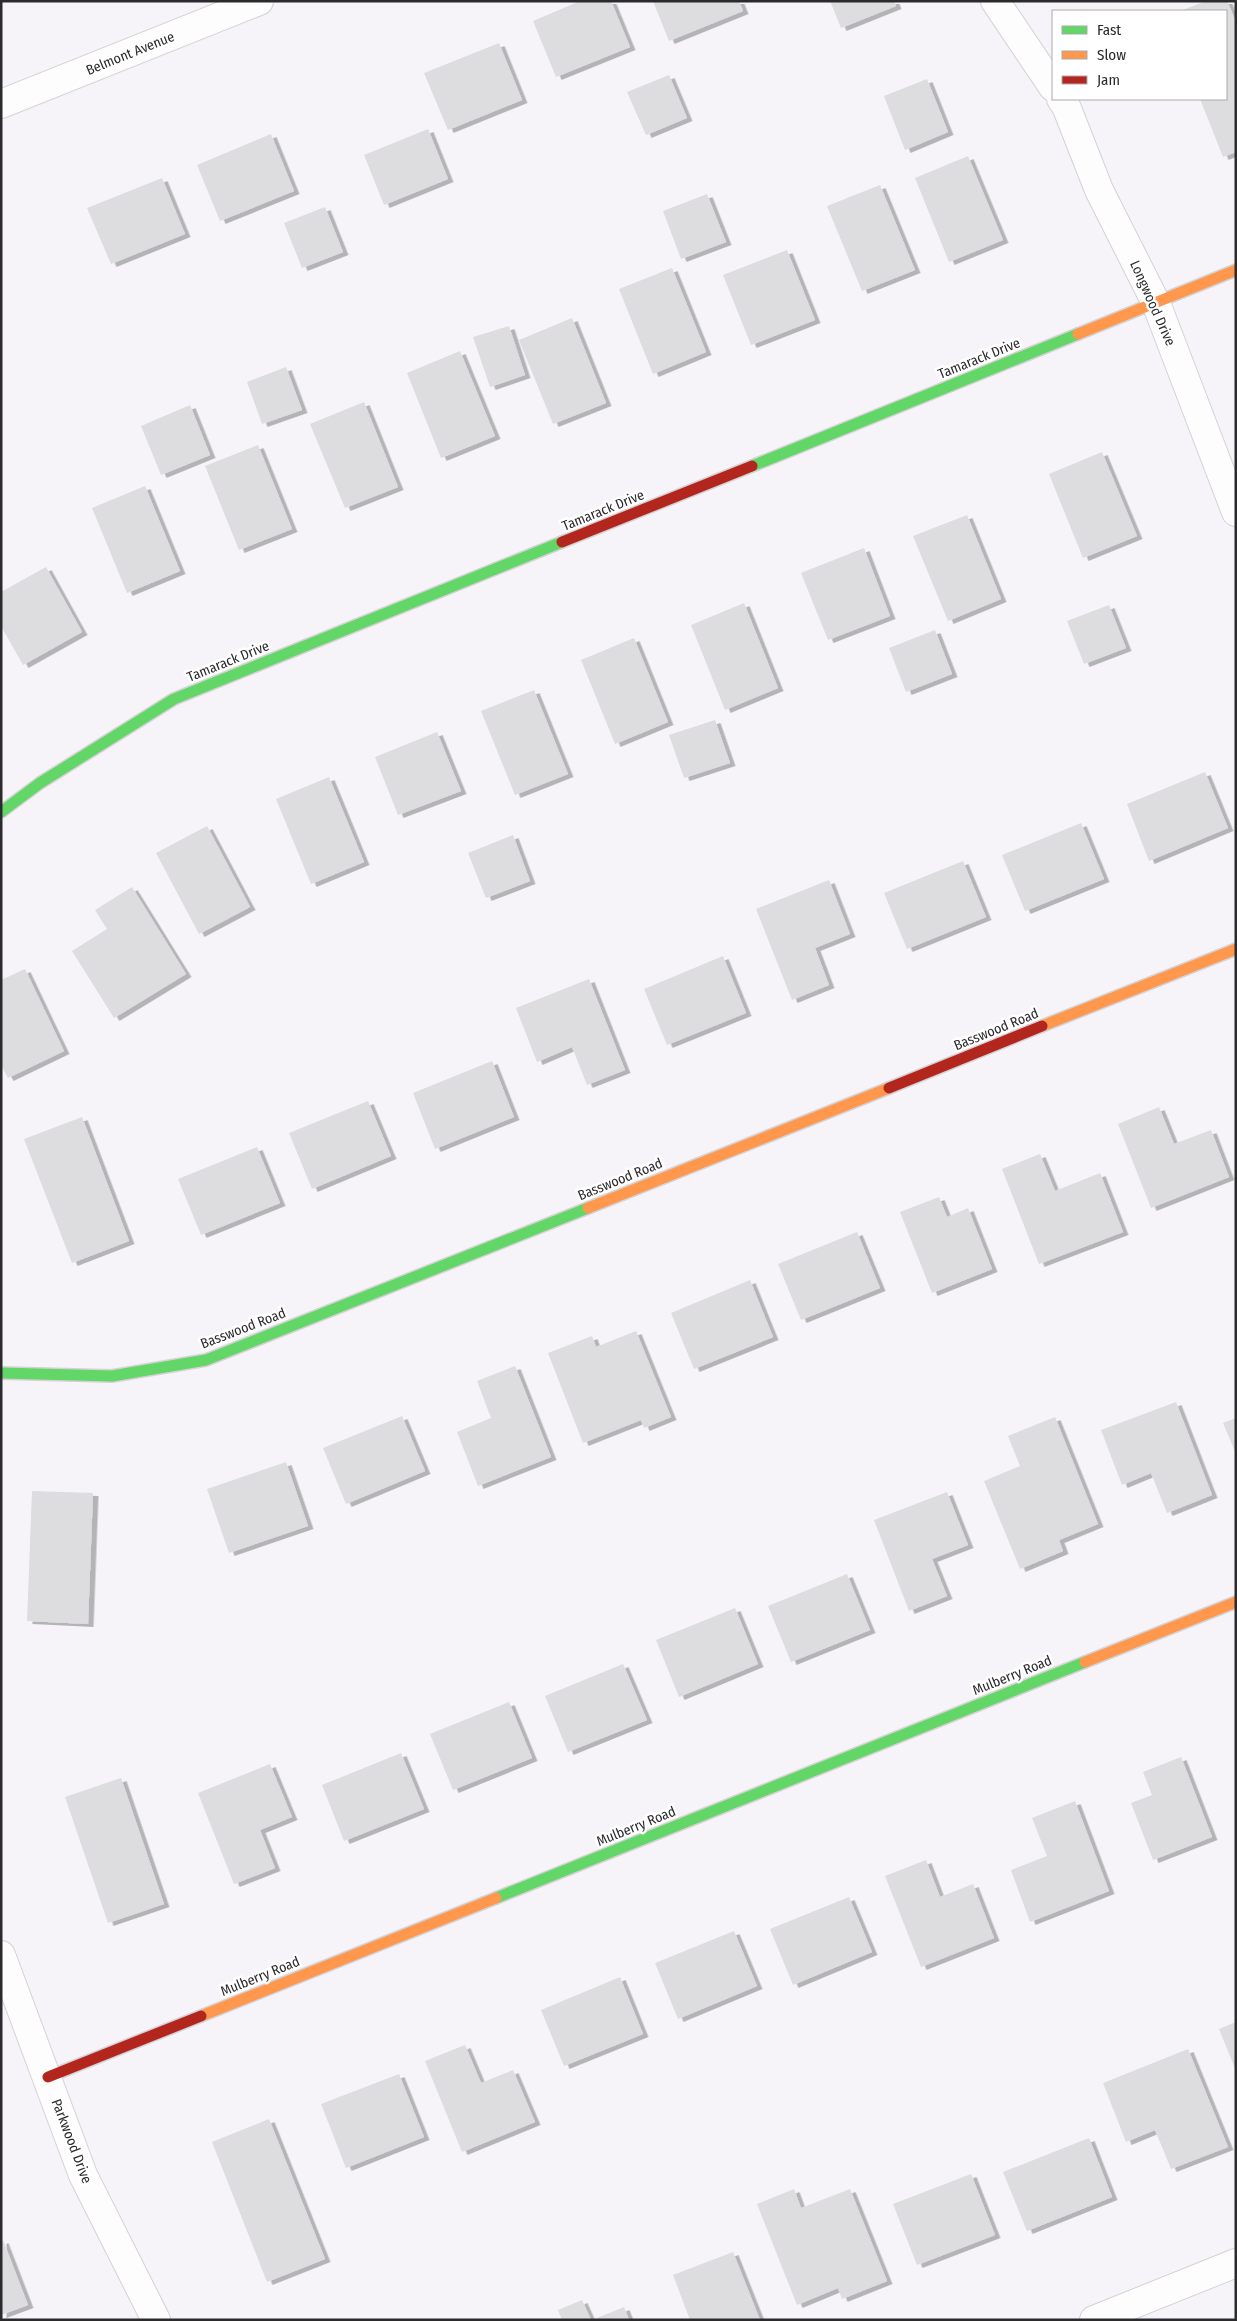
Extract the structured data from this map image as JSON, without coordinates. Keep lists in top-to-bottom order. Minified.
{"streets":{"street":["Belmont Avenue","Longwood Drive","Tamarack Drive","Basswood Road","Mulberry Road","Parkwood Drive"]},"crossings":[["Longwood Drive","Tamarack Drive"],["Mulberry Road","Parkwood Drive"]],"legend":["Fast","Slow","Jam"]}
